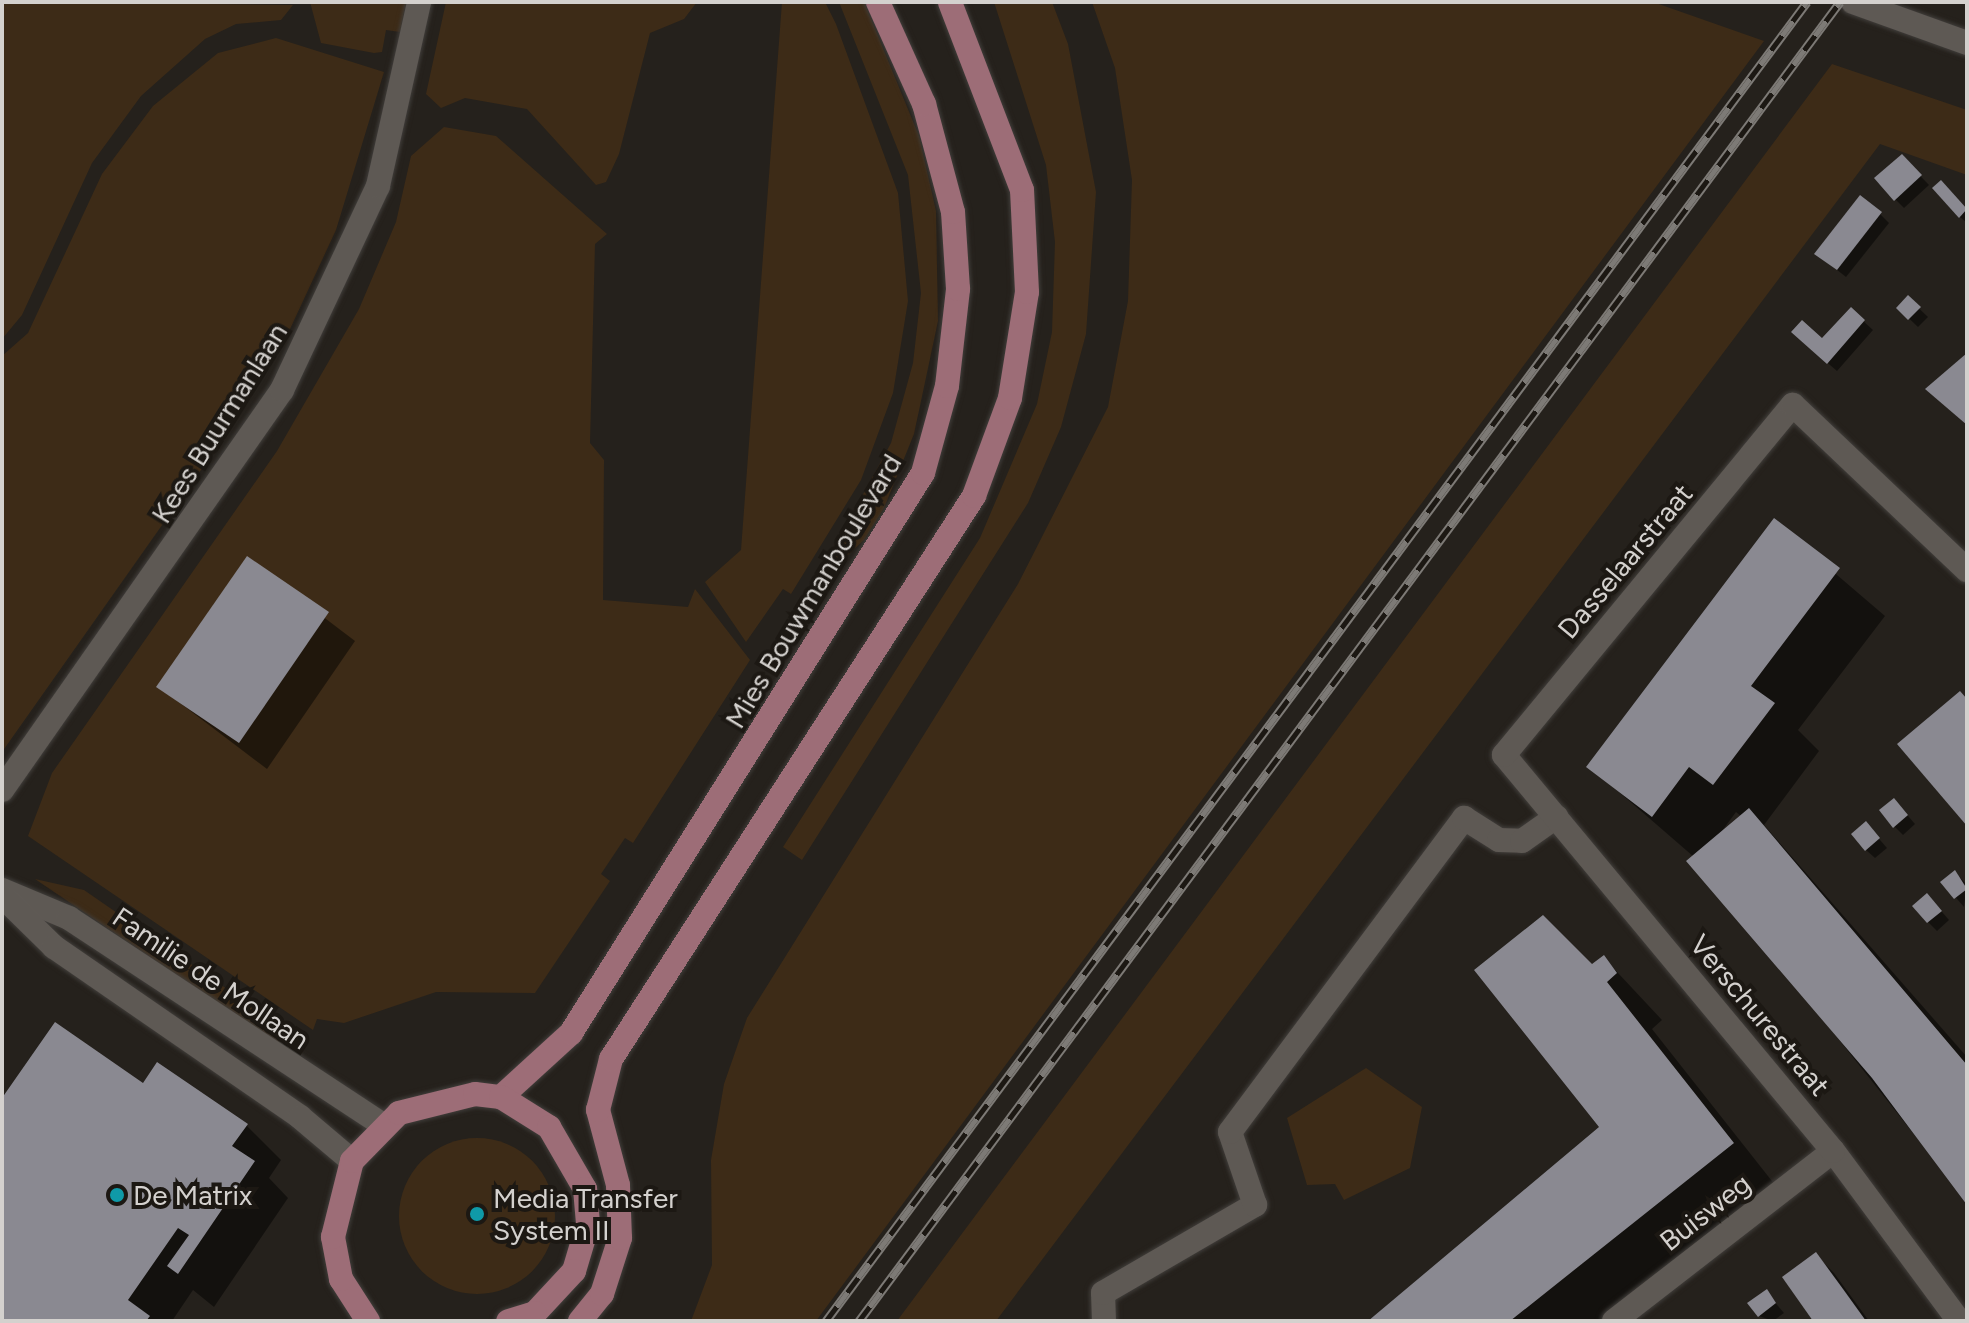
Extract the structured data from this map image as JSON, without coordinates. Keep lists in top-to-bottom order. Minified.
{"streets":{"main road":["Mies Bouwmanboulevard"],"street":["Kees Buurmanlaan","Dasselaarstraat","Familie de Mollaan","Verschurestraat","Buisweg"]},"crossings":[["Dasselaarstraat","Verschurestraat"],["Verschurestraat","Buisweg"]],"places":["De Matrix","Media Transfer System II"]}
